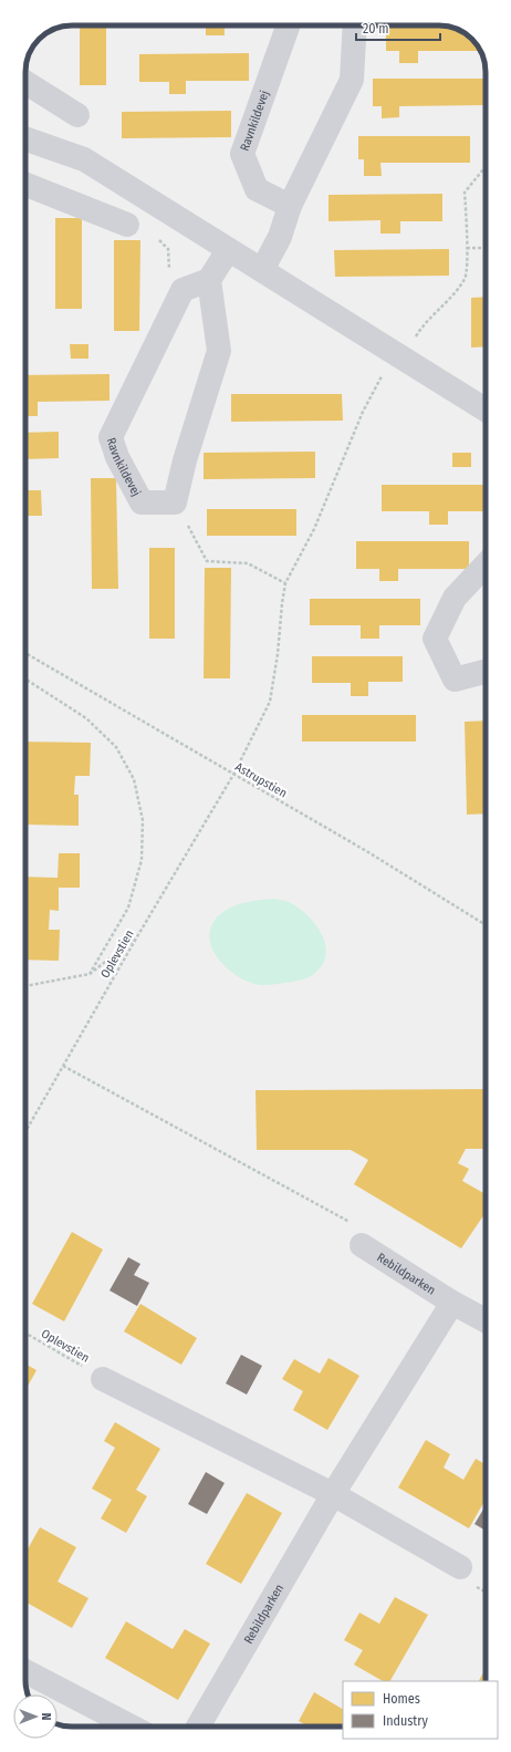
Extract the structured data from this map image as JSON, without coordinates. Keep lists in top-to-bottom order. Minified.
{"streets":{"street":["Ravnkildevej","Rebildparken"],"path":["Astrupstien","Oplevstien"]},"crossings":[["Astrupstien","Oplevstien"]],"legend":["Homes","Industry"],"scale_bar":"20 m","north":"right"}
